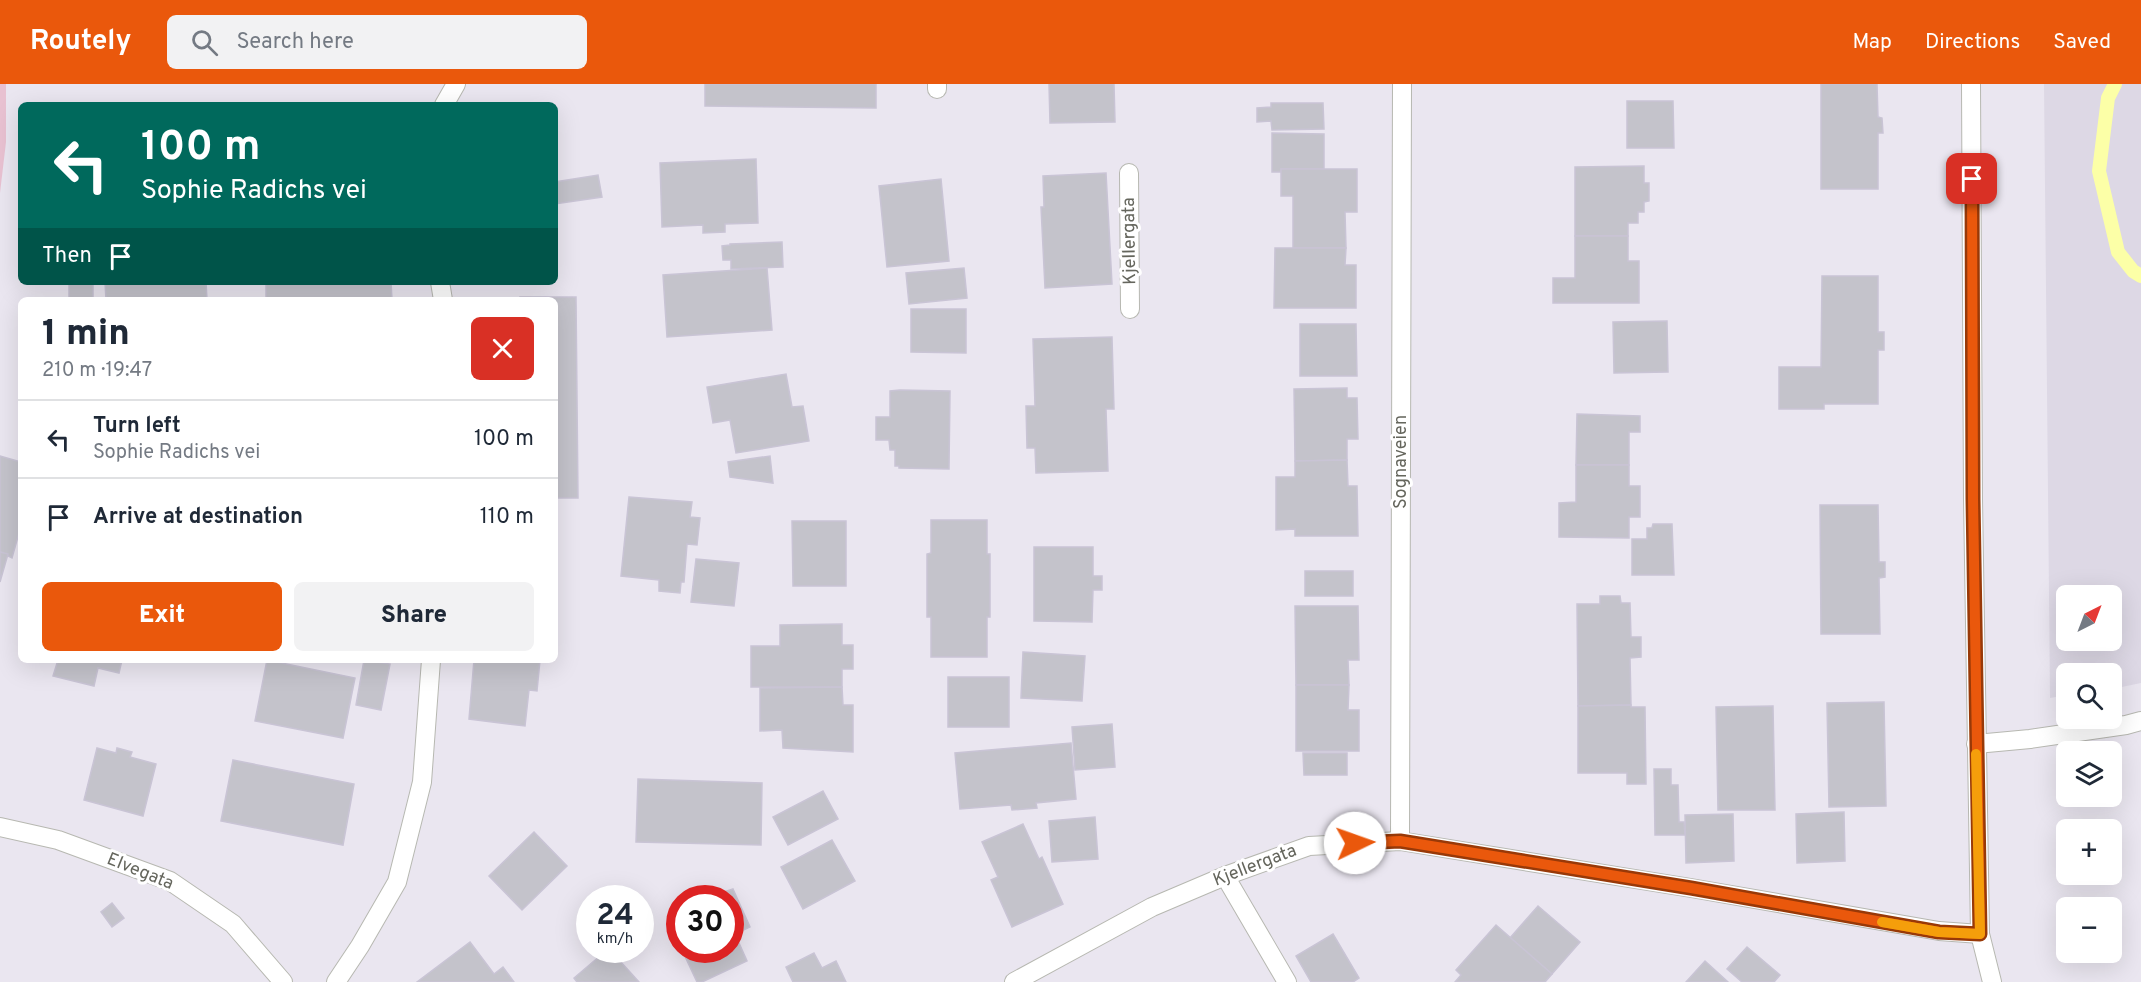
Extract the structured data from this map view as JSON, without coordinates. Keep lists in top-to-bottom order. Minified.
{"streets":{"street":["Kjellergata","Sognaveien","Elvegata"]},"crossings":[["Kjellergata","Sognaveien"]],"north":"top right","page":{"header":"Routely","search":"Search here","nav":["Map","Directions","Saved"],"turn":["100 m","Sophie Radichs vei"],"then":"Then","heading":["1 min","210 m · 19:47"],"list":[{"name":"Turn left","note":"Sophie Radichs vei","value":"100 m"},{"name":"Arrive at destination","value":"110 m"}],"buttons":["Exit","Share"],"map_buttons":["+","−"],"speed":"24 km/h","limit":"30"}}
